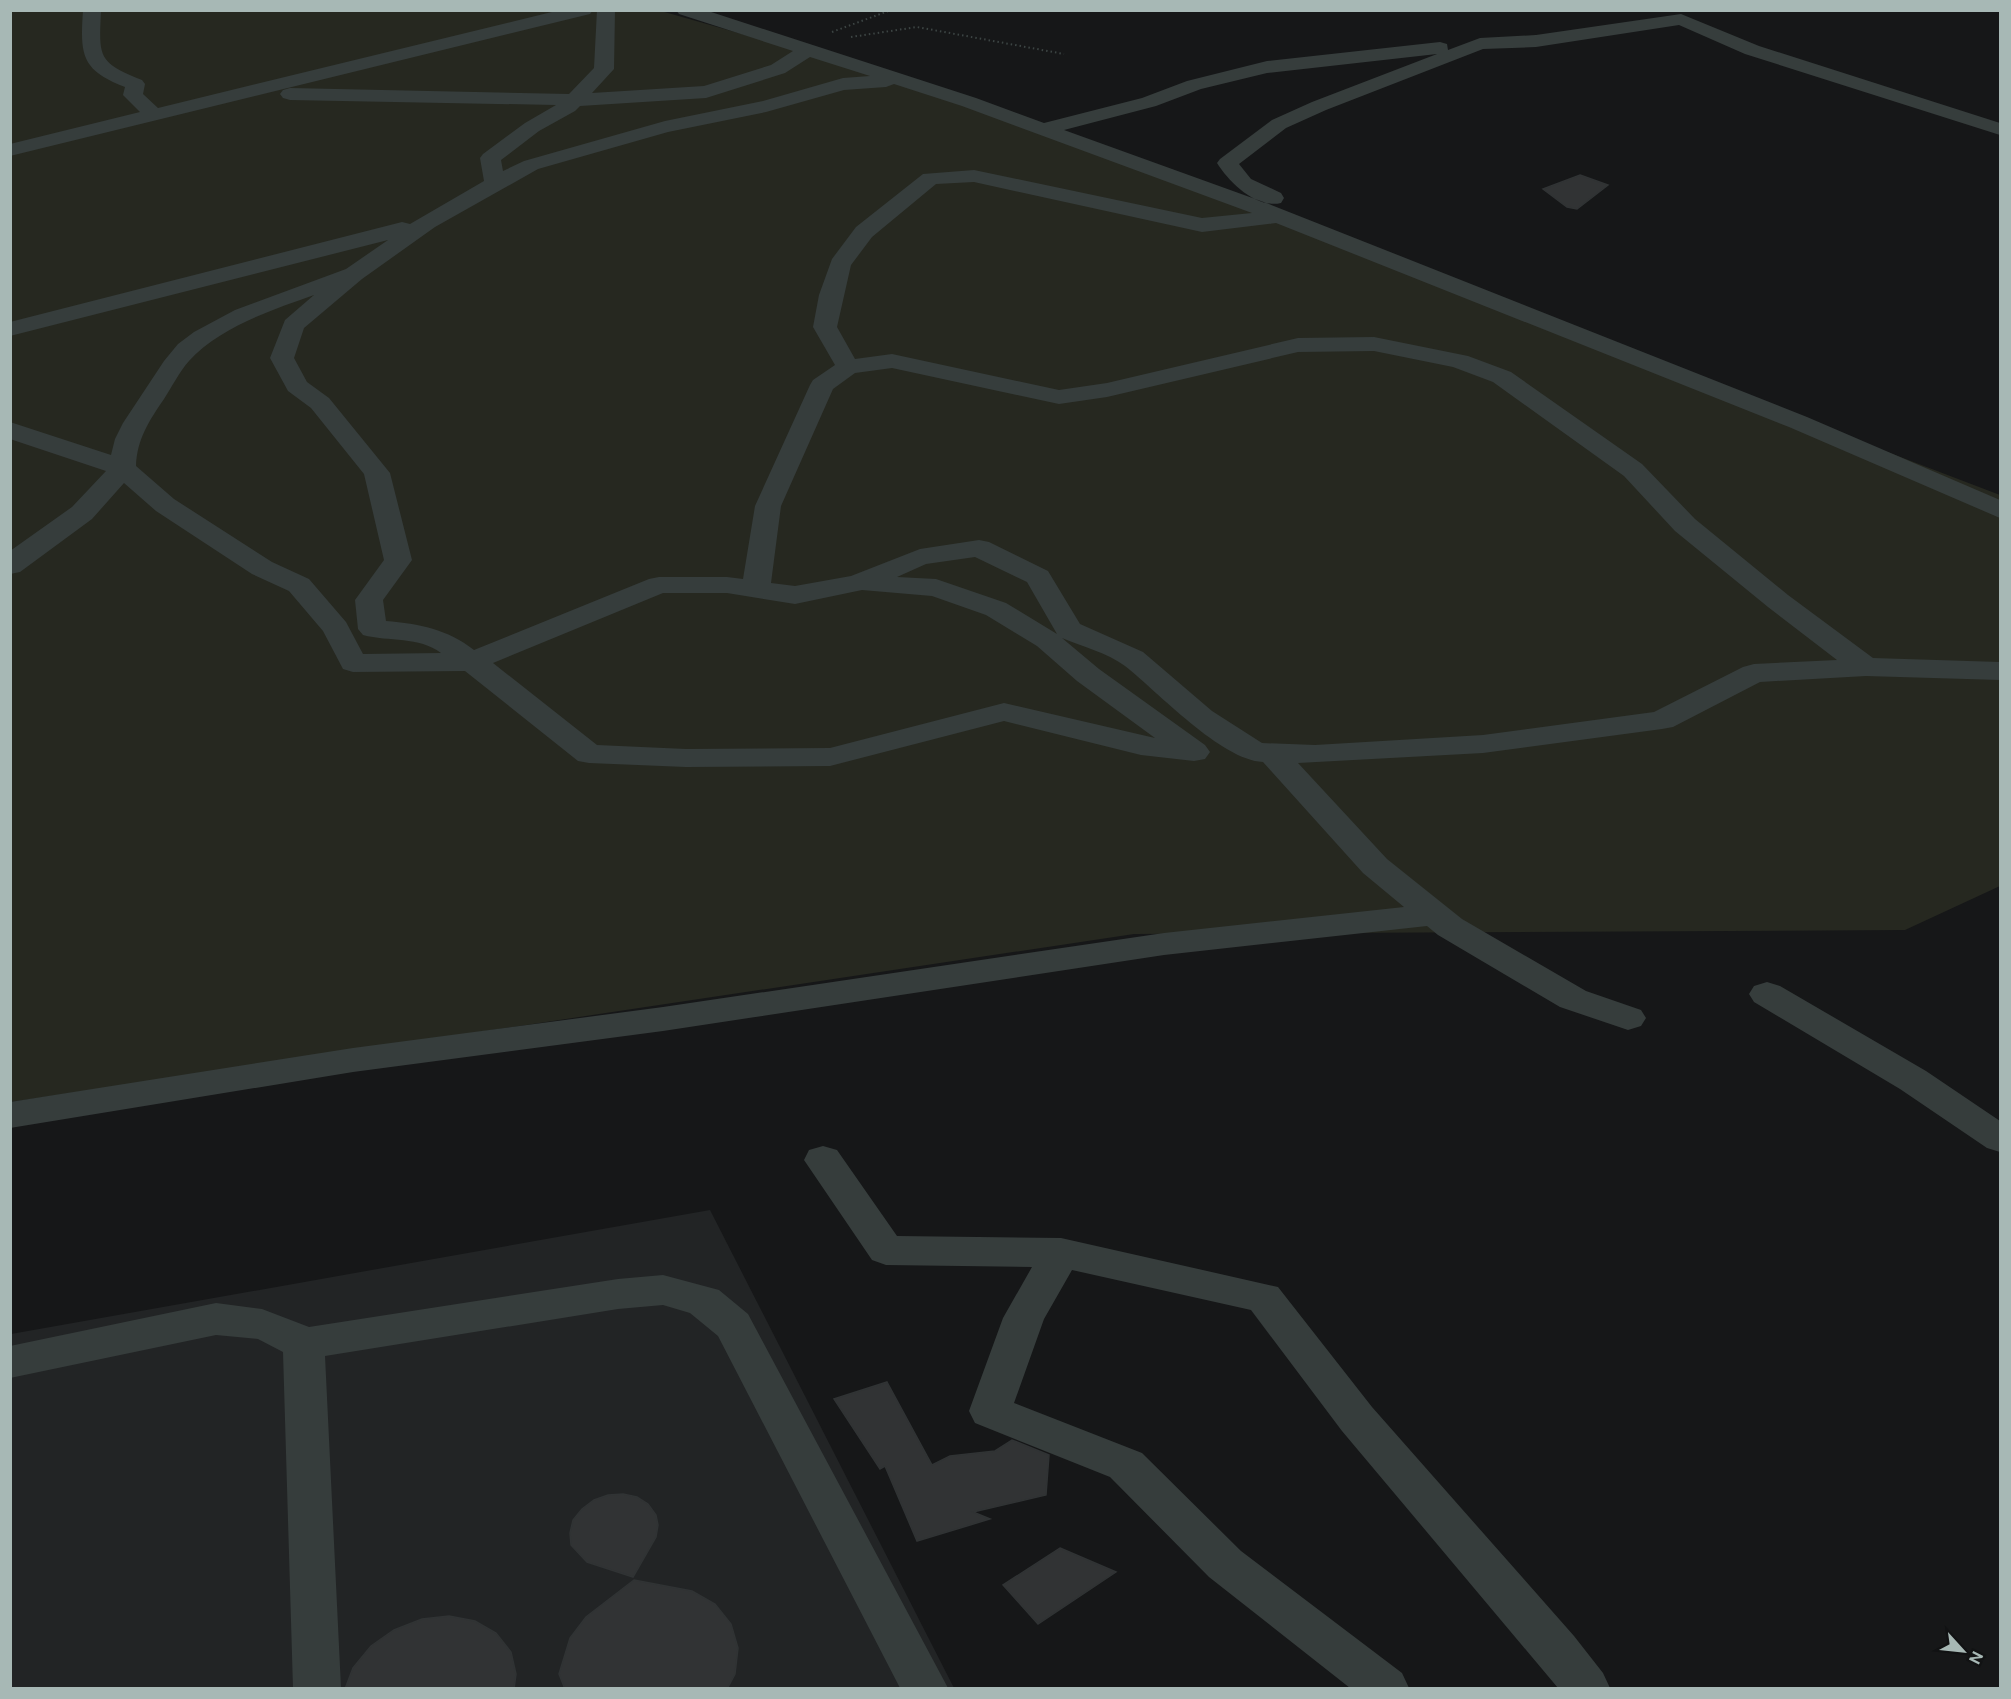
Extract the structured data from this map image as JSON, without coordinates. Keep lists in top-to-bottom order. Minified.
{"north":"bottom right"}
